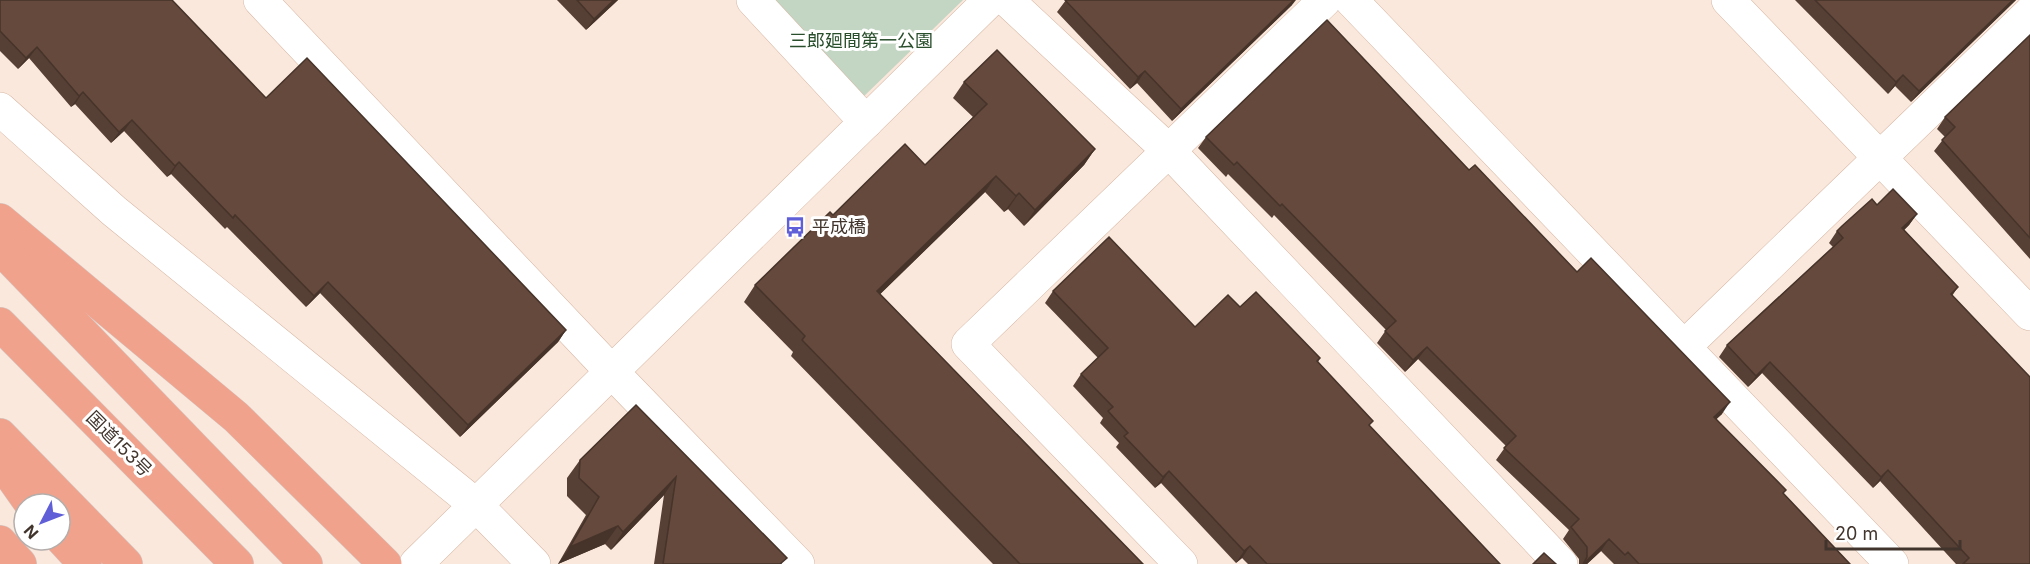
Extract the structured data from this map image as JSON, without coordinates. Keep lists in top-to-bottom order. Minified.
{"streets":{"highway":["国道153号"]},"parks":["三郎廻間第一公園"],"places":{"bus stop":["平成橋"]},"scale_bar":"20 m","north":"bottom left"}
